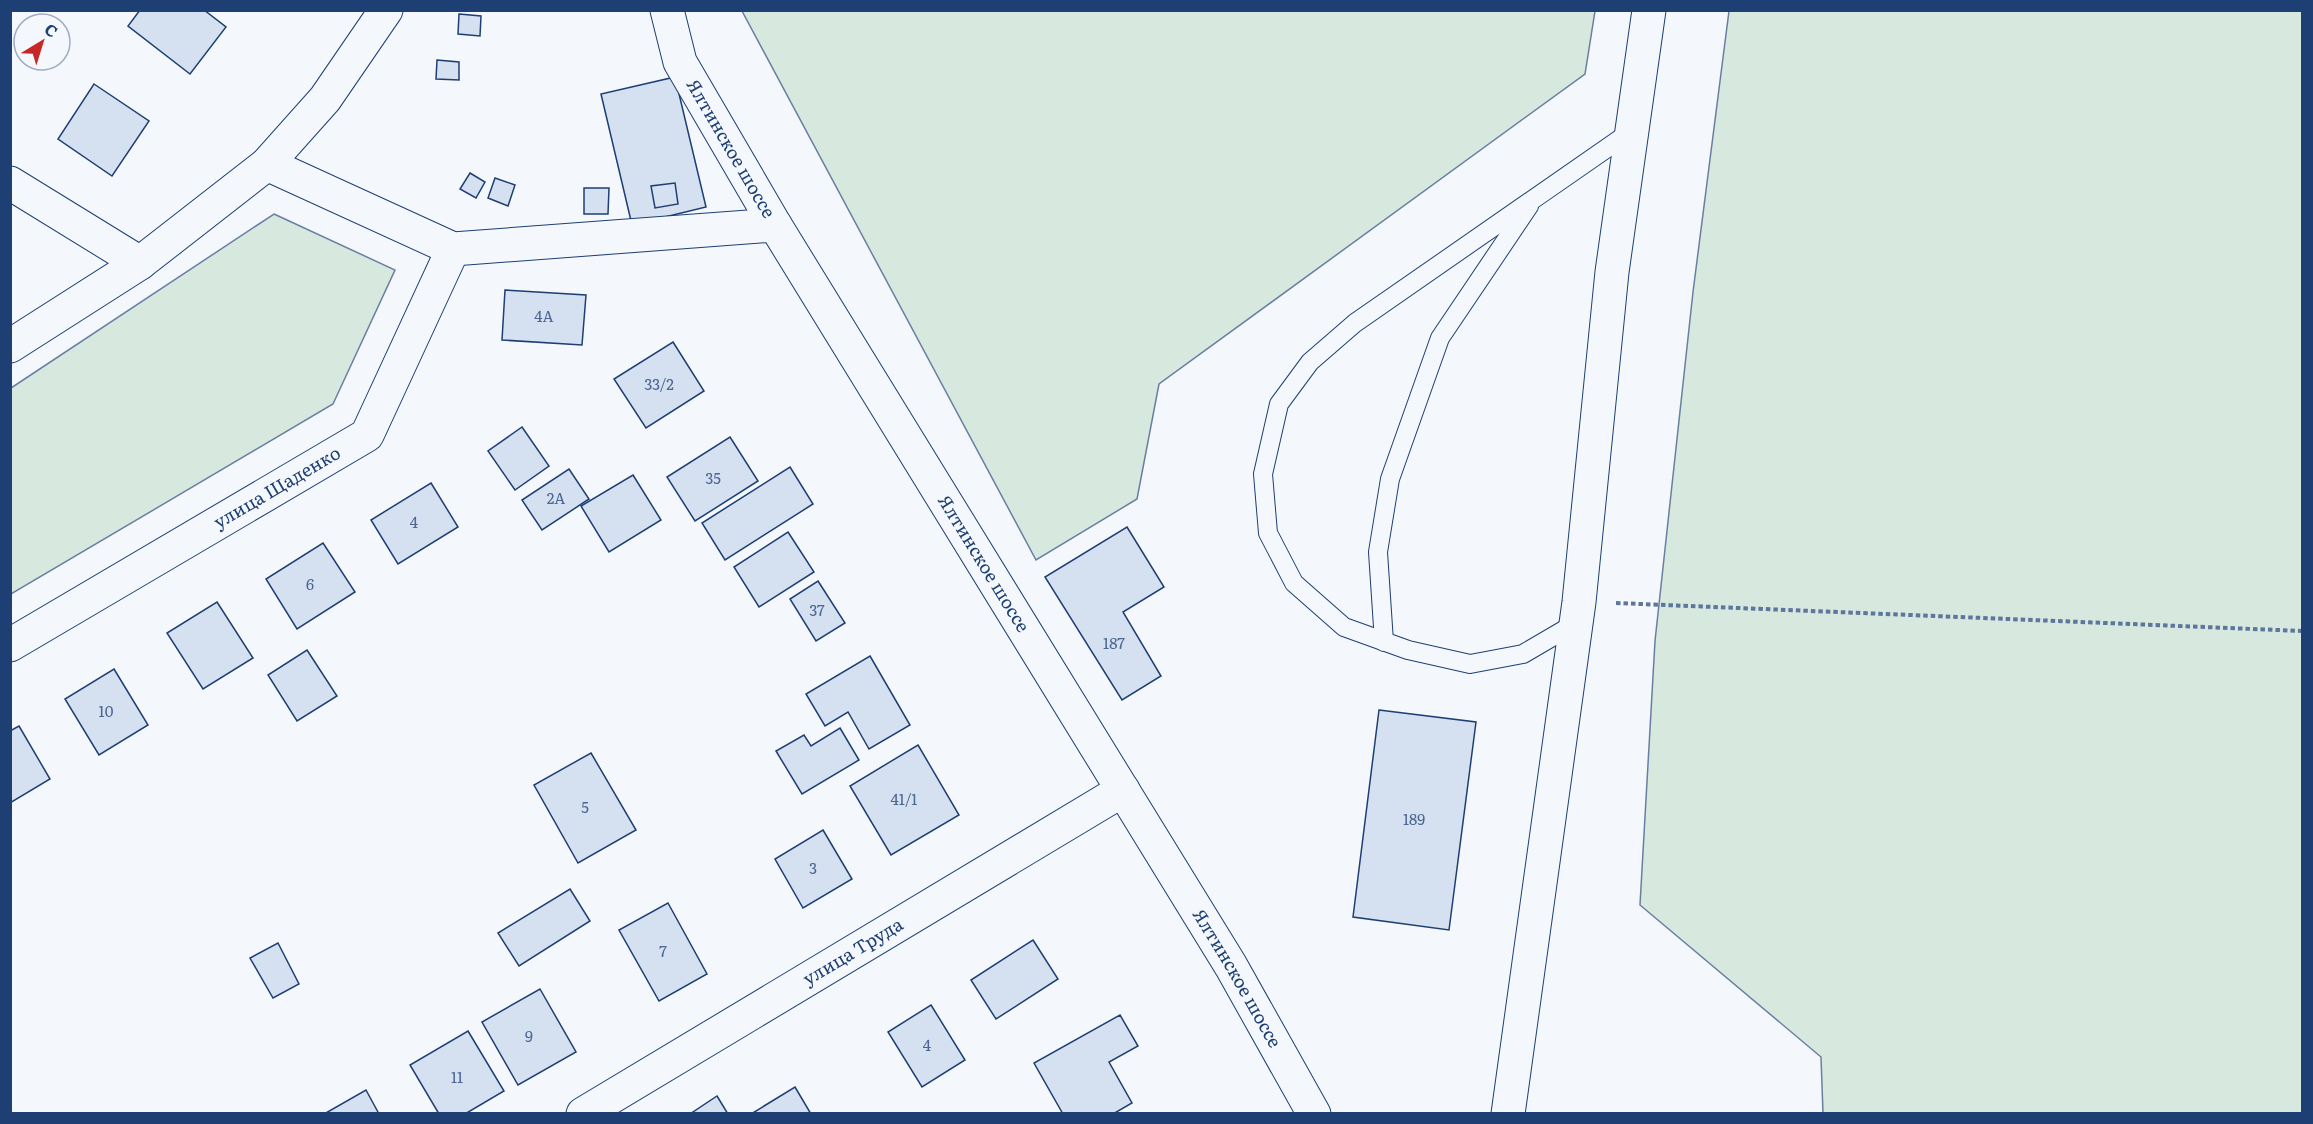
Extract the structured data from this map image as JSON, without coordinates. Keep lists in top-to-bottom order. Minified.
{"streets":{"street":["Ялтинское шоссе","улица Щаденко","улица Труда"]},"crossings":[["Ялтинское шоссе","улица Труда"]],"house_numbers":["4А","33/2","35","2А","4","6","37","187","10","41/1","5","189","3","7","9","4","11"],"north":"top right"}
